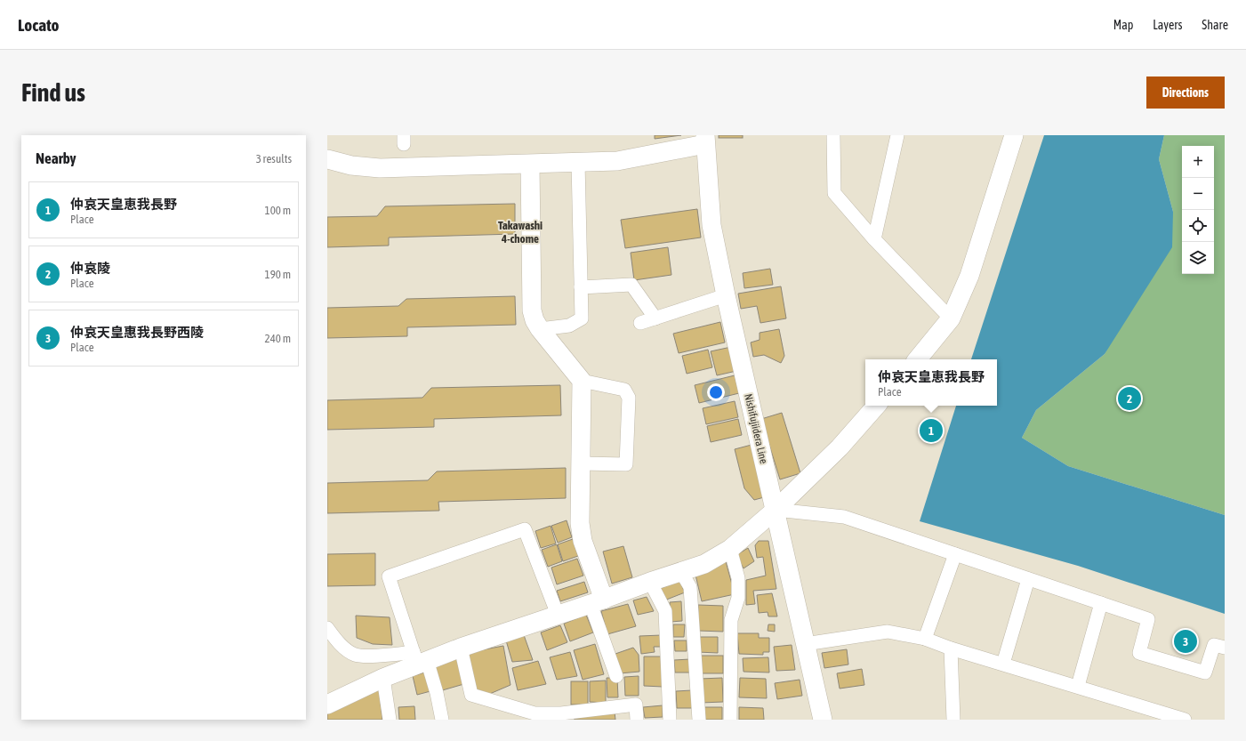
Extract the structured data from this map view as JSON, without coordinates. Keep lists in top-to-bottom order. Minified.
{"streets":{"street":["Nishifujiidera Line"]},"districts":["Takawashi 4-chome"],"page":{"header":"Locato","nav":["Map","Layers","Share"],"buttons":"Directions","title":"Find us","heading":["Nearby","3 results"],"map_buttons":["+","−"],"list":[{"mark":"1","name":"仲哀天皇恵我長野","note":"Place","value":"100 m"},{"mark":"2","name":"仲哀陵","note":"Place","value":"190 m"},{"mark":"3","name":"仲哀天皇惠我長野西陵","note":"Place","value":"240 m"}],"popup":["仲哀天皇恵我長野","Place"],"pins":["2","1","3"]}}
